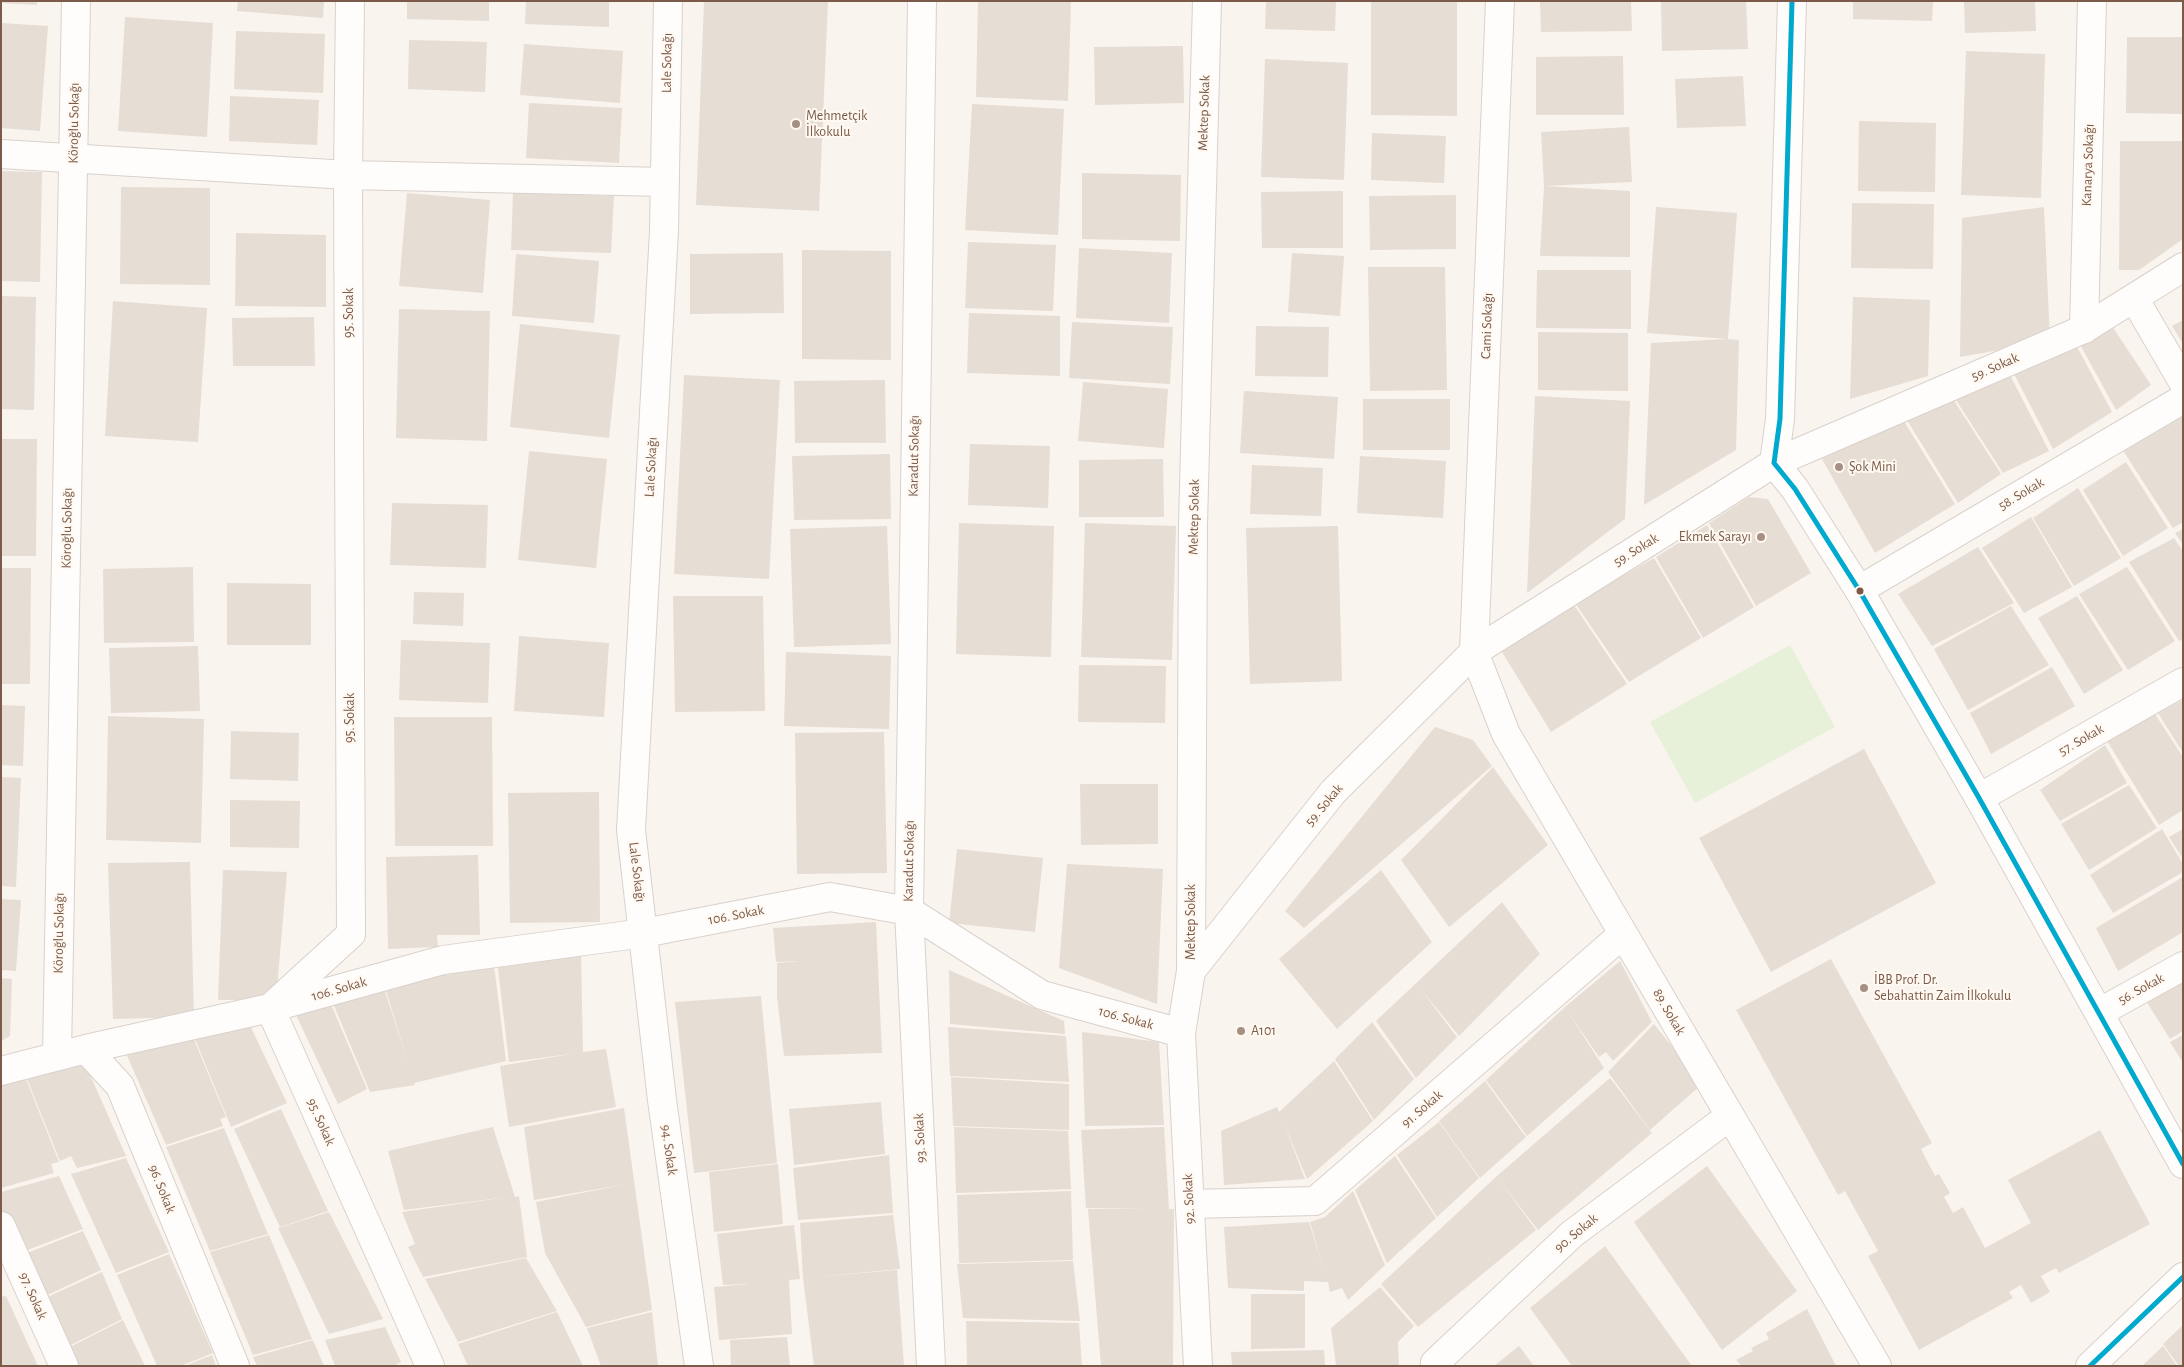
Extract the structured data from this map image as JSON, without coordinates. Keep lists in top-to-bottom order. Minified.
{"streets":{"street":["Lale Sokağı","Mektep Sokak","Köroğlu Sokağı","Kanarya Sokağı","95. Sokak","Cami Sokağı","59. Sokak","Karadut Sokağı","58. Sokak","57. Sokak","106. Sokak","56. Sokak","89. Sokak","91. Sokak","93. Sokak","94. Sokak","96. Sokak","92. Sokak","90. Sokak","97. Sokak"]},"crossings":[["Lale Sokağı","106. Sokak"],["Lale Sokağı","94. Sokak"],["Mektep Sokak","59. Sokak"],["Mektep Sokak","106. Sokak"],["Mektep Sokak","92. Sokak"],["Kanarya Sokağı","59. Sokak"],["95. Sokak","106. Sokak"],["Cami Sokağı","59. Sokak"],["Cami Sokağı","89. Sokak"],["59. Sokak","89. Sokak"],["Karadut Sokağı","106. Sokak"],["Karadut Sokağı","93. Sokak"],["106. Sokak","93. Sokak"],["106. Sokak","94. Sokak"],["106. Sokak","96. Sokak"],["106. Sokak","92. Sokak"],["89. Sokak","91. Sokak"],["89. Sokak","90. Sokak"],["91. Sokak","92. Sokak"]],"places":["Mehmetçik İlkokulu","Şok Mini","Ekmek Sarayı","İBB Prof. Dr. Sebahattin Zaim İlkokulu","A101"]}
